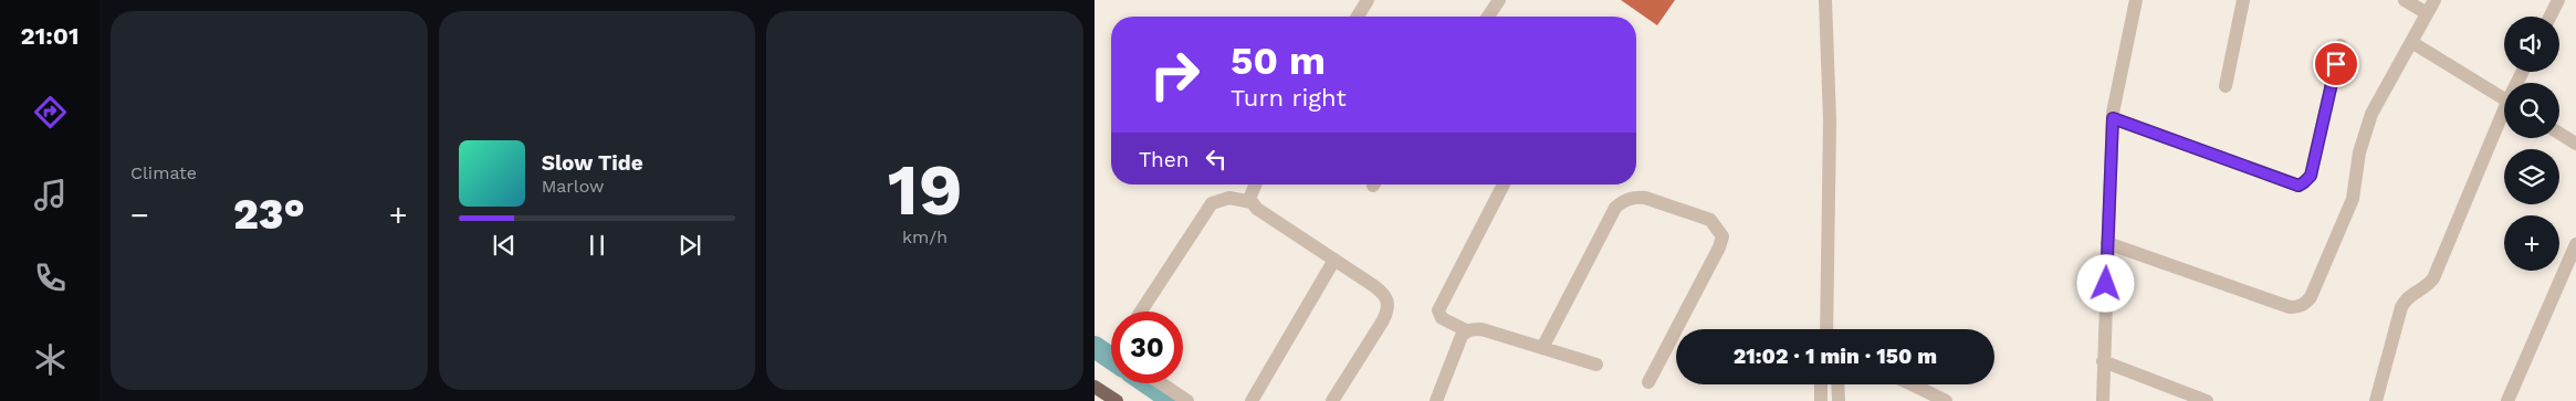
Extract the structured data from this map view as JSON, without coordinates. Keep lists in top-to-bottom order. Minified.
{"page":{"tabs":"21:01","tile":["Climate",["19","km/h"]],"map_buttons":"+","turn":["50 m","Turn right"],"then":"Then","song":["Slow Tide","Marlow"],"heat":["−","23°","+"],"limit":"30","trip":"21:02 · 1 min · 150 m"}}
